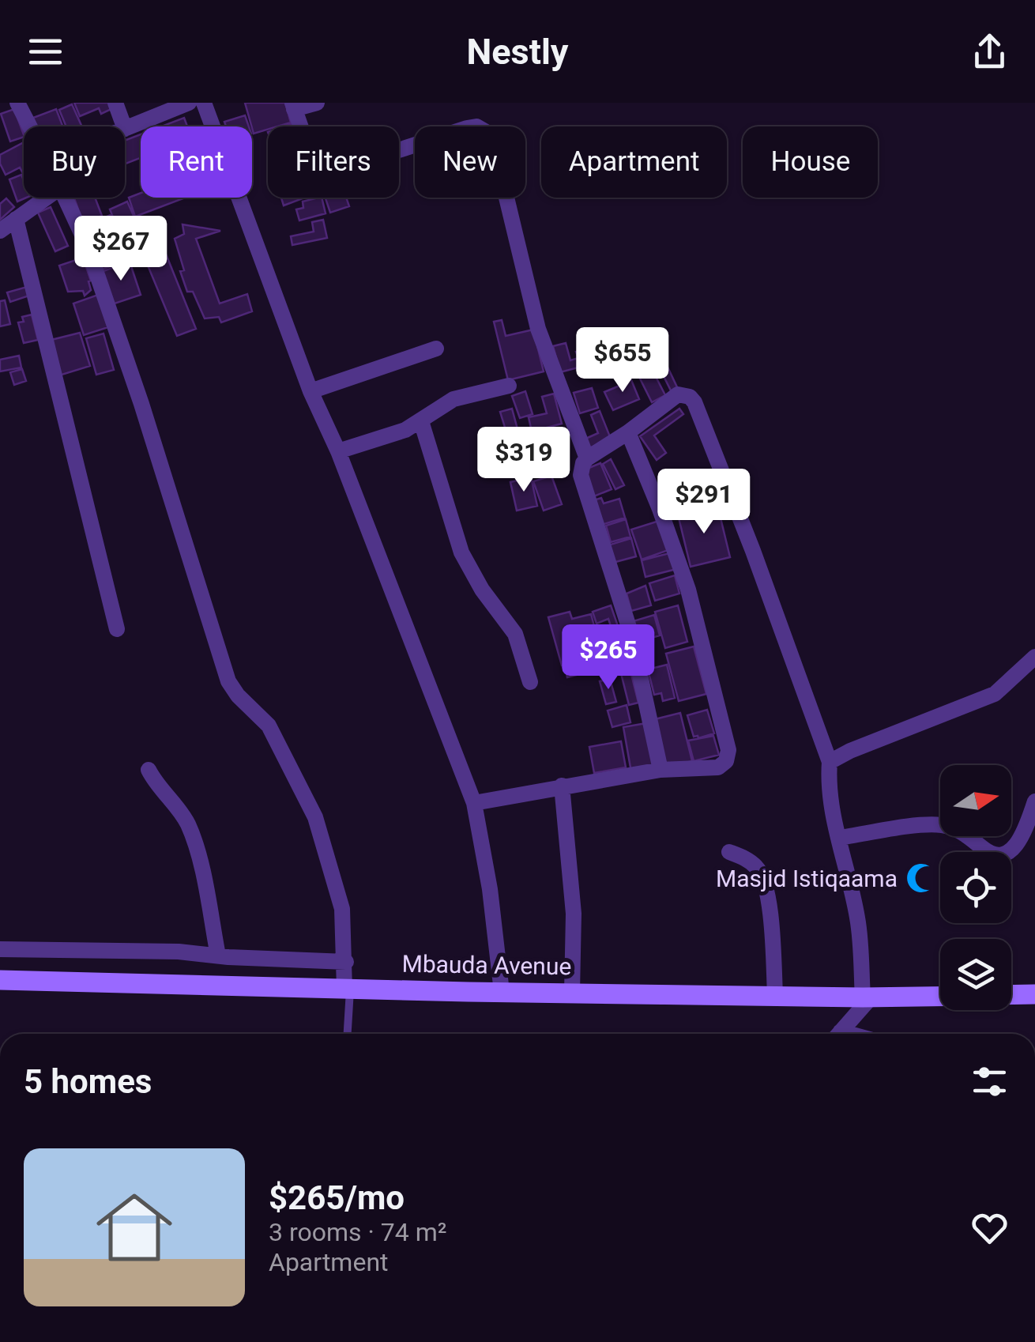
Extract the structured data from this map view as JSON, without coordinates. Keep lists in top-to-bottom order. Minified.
{"streets":{"street":["Mbauda Avenue"]},"places":{"mosque":["Masjid Istiqaama"]},"north":"right","page":{"header":"Nestly","chip":["Buy","Rent","Filters","New","Apartment","House"],"price":["$267","$655","$319","$291","$265"],"heading":"5 homes","list":[{"name":"$265/mo","note":"3 rooms · 74 m² · Apartment"}]}}
